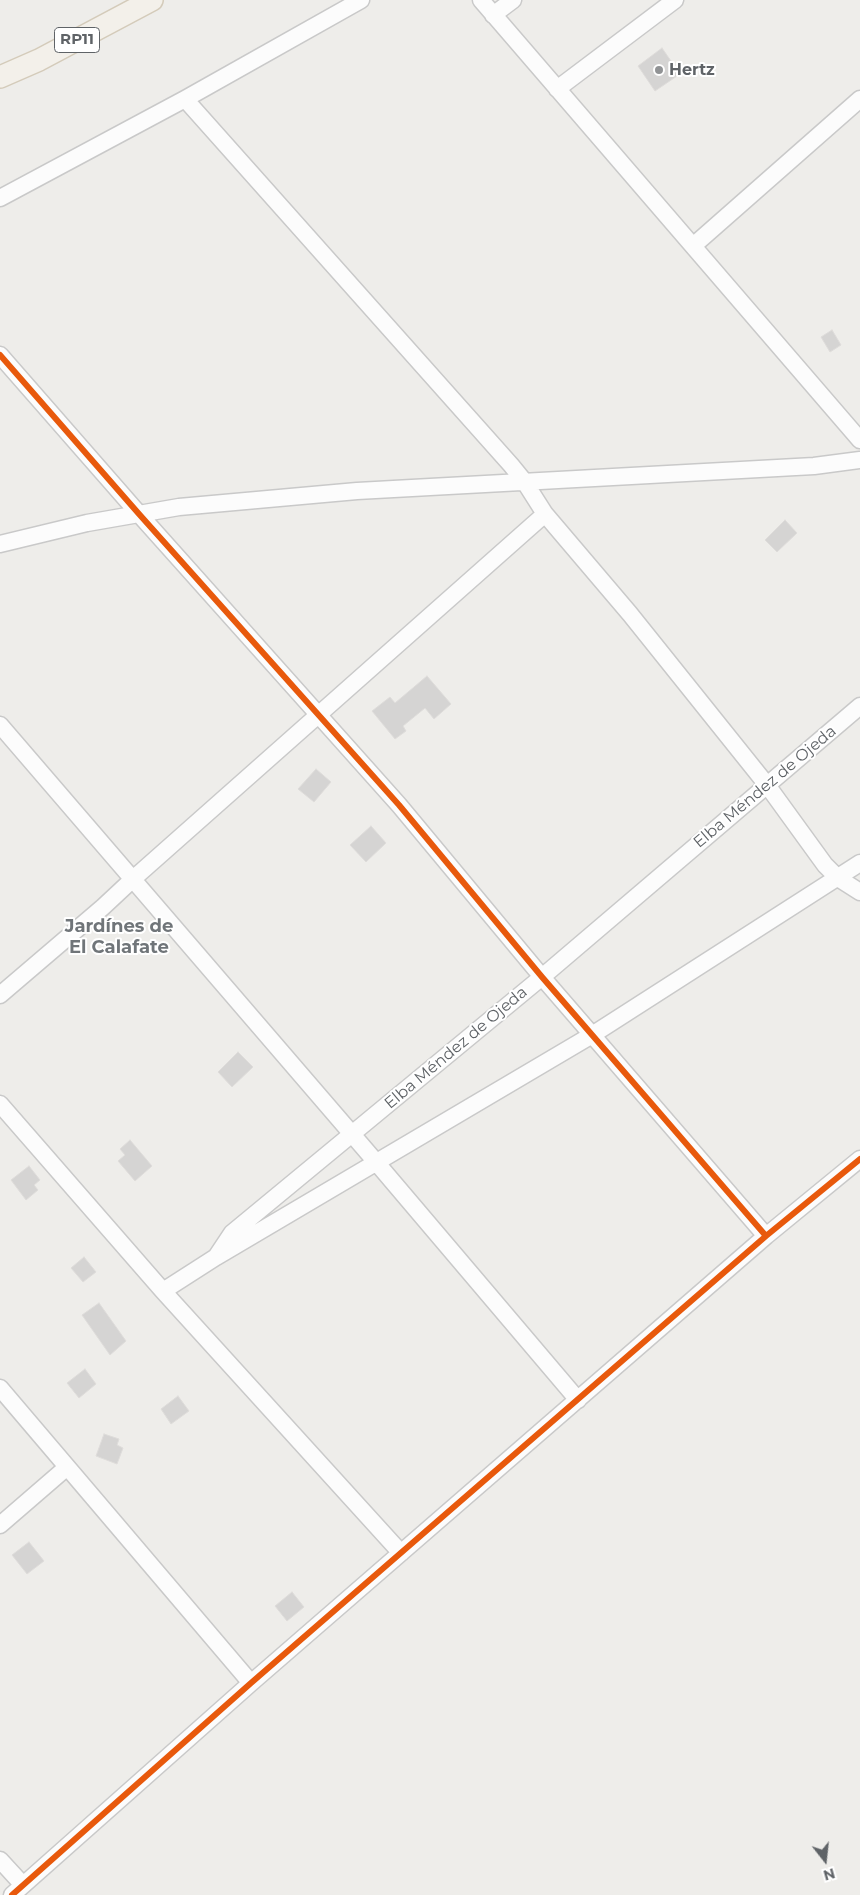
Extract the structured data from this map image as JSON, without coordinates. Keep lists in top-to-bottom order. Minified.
{"streets":{"main road":["RP11"],"street":["Elba Méndez de Ojeda"]},"districts":["Jardínes de El Calafate"],"places":["Hertz"],"north":"bottom"}
